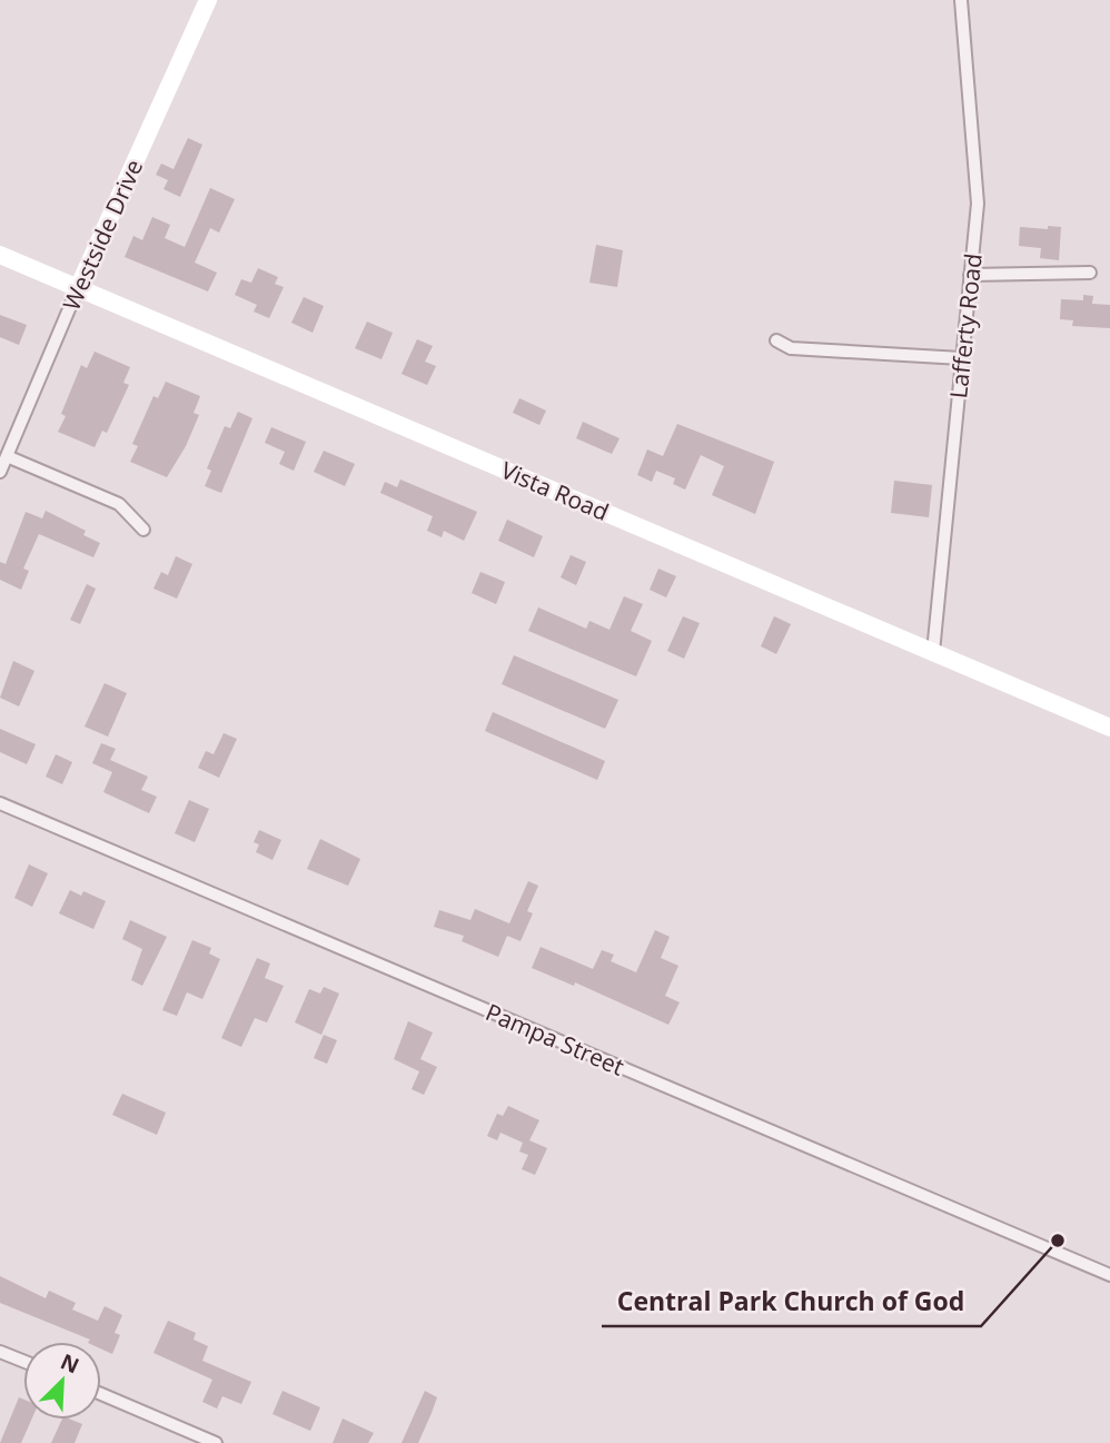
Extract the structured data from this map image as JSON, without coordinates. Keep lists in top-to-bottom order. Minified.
{"streets":{"street":["Westside Drive","Lafferty Road","Vista Road","Pampa Street"]},"crossings":[["Westside Drive","Vista Road"],["Lafferty Road","Vista Road"]],"places":["Central Park Church of God"],"north":"top right"}
